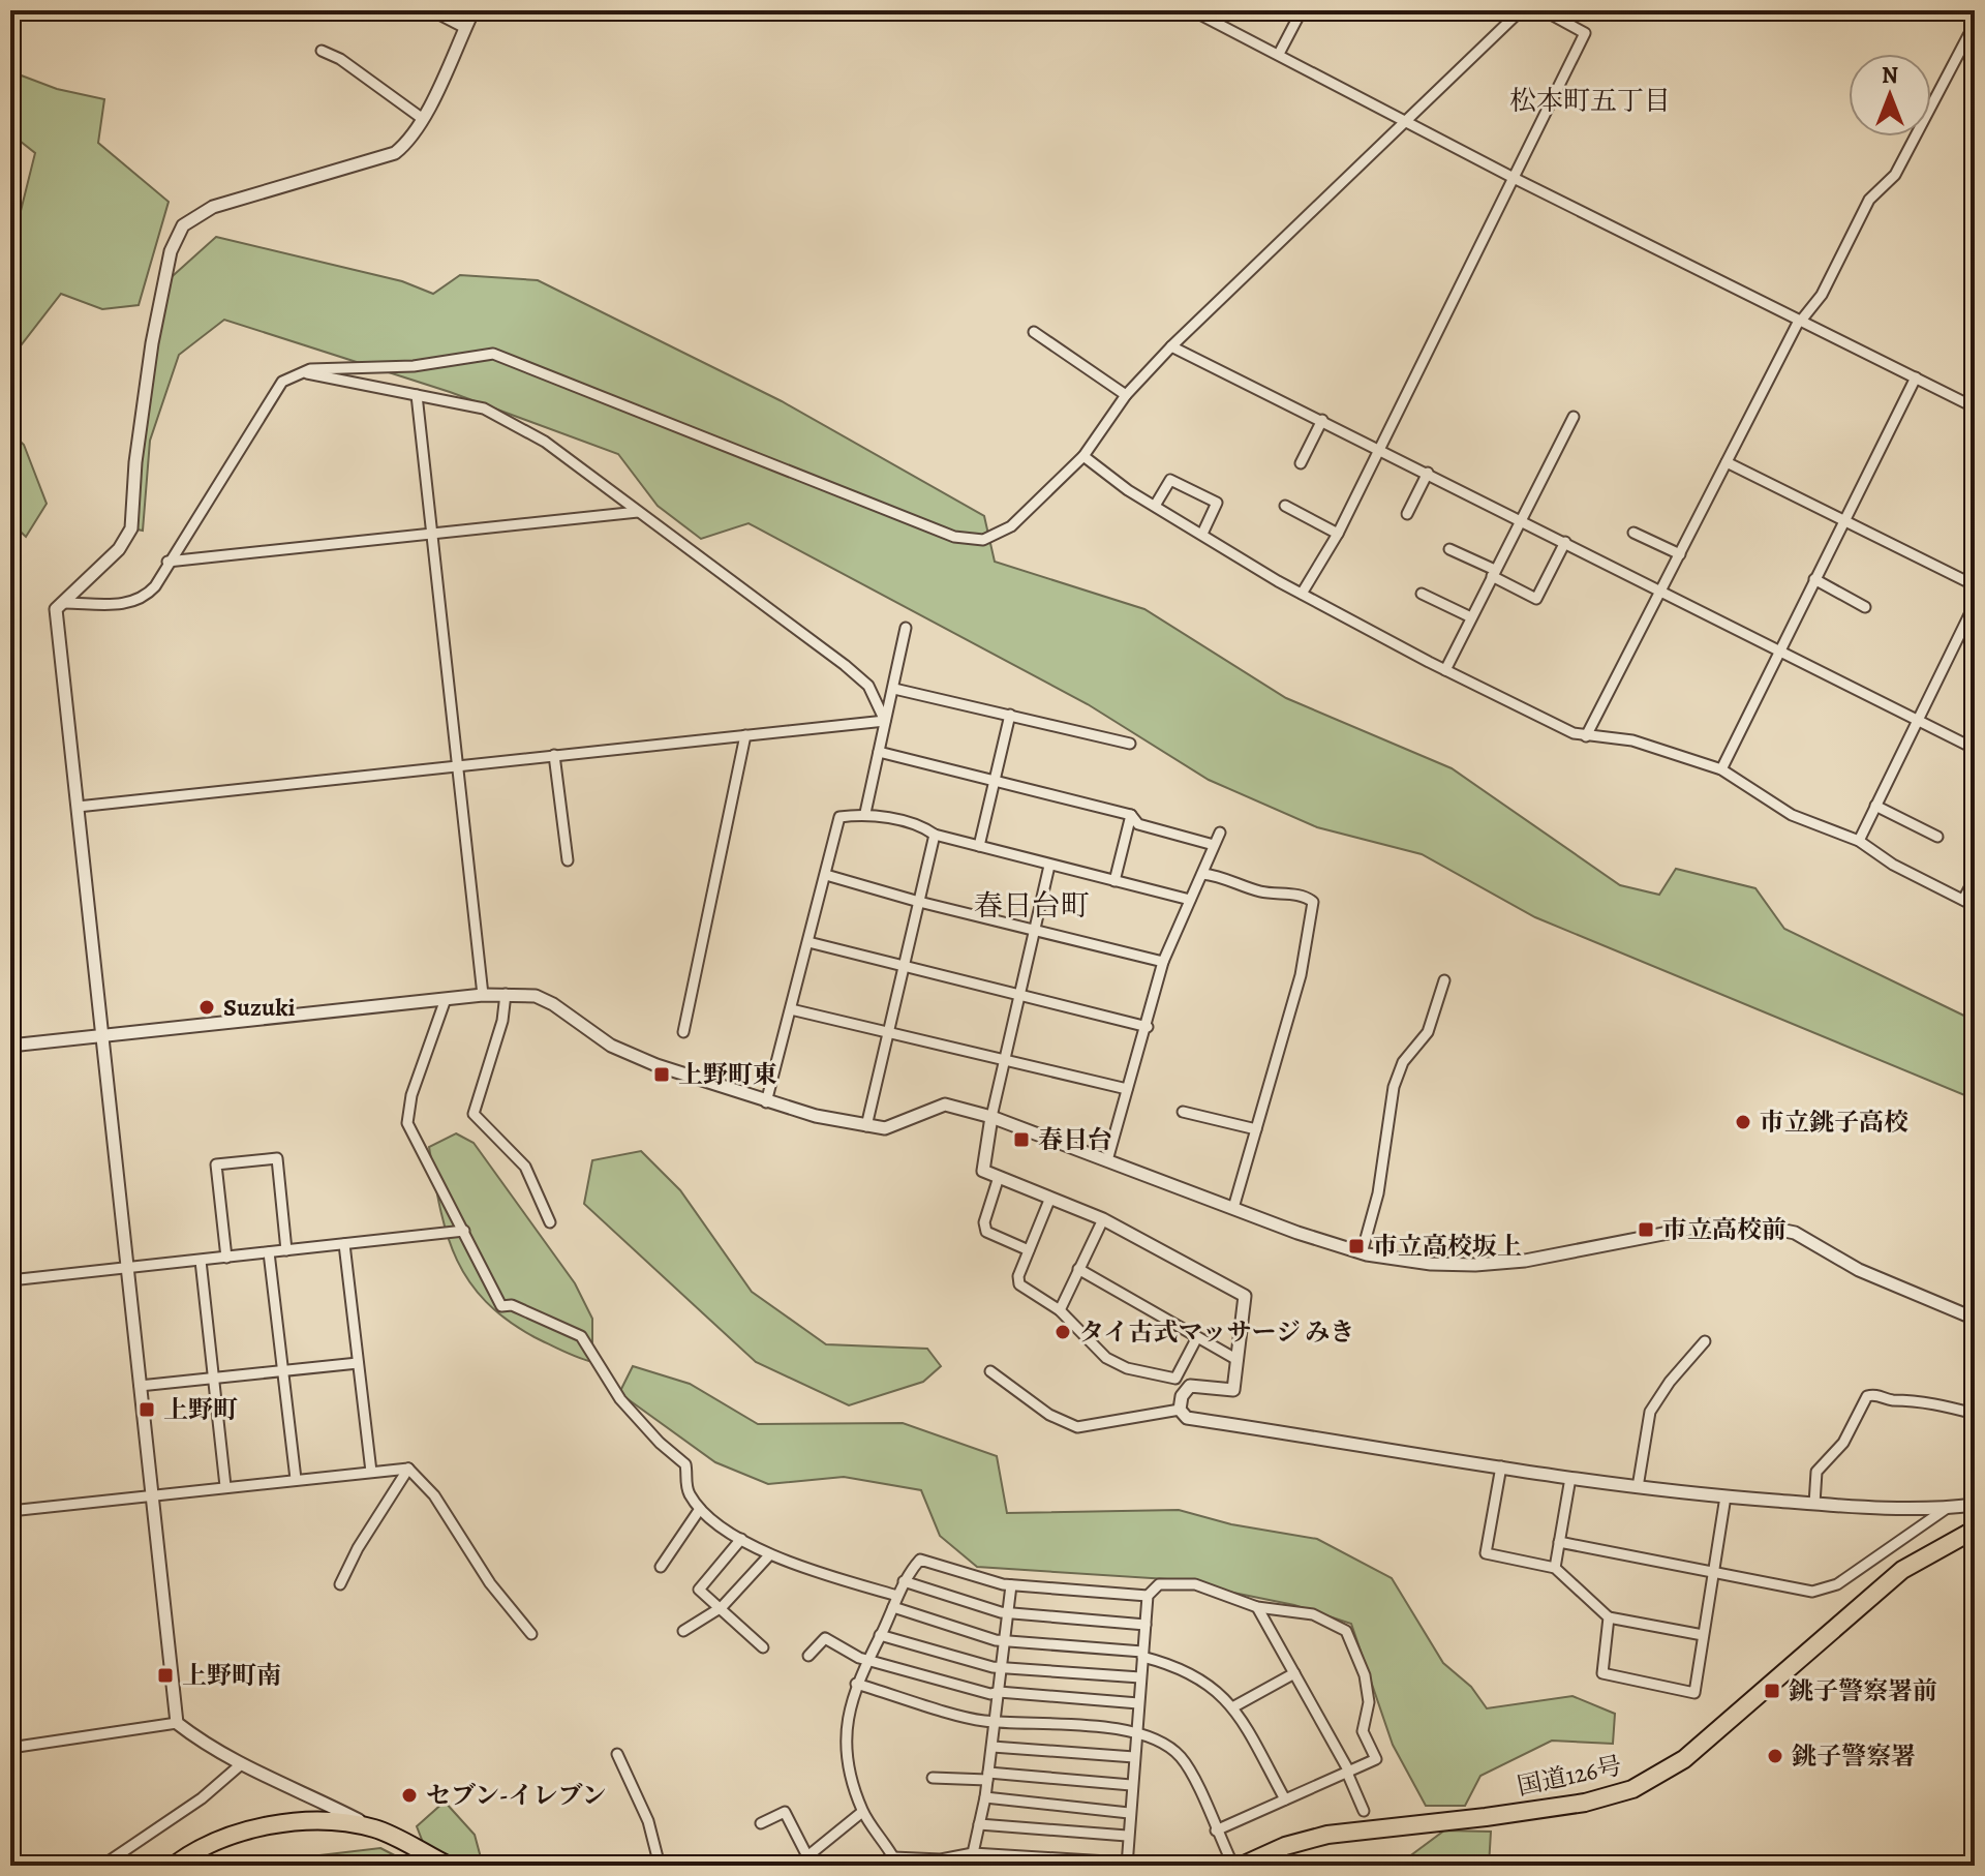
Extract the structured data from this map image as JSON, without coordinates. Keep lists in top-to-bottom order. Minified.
{"streets":{"highway":["国道126号"]},"districts":["松本町五丁目","春日台町"],"places":{"other":["Suzuki","市立銚子高校","タイ古式マッサージ みき","銚子警察署","セブン-イレブン"],"transit":["上野町東","春日台","市立高校前","市立高校坂上","上野町","上野町南","銚子警察署前"]},"north":"top"}
